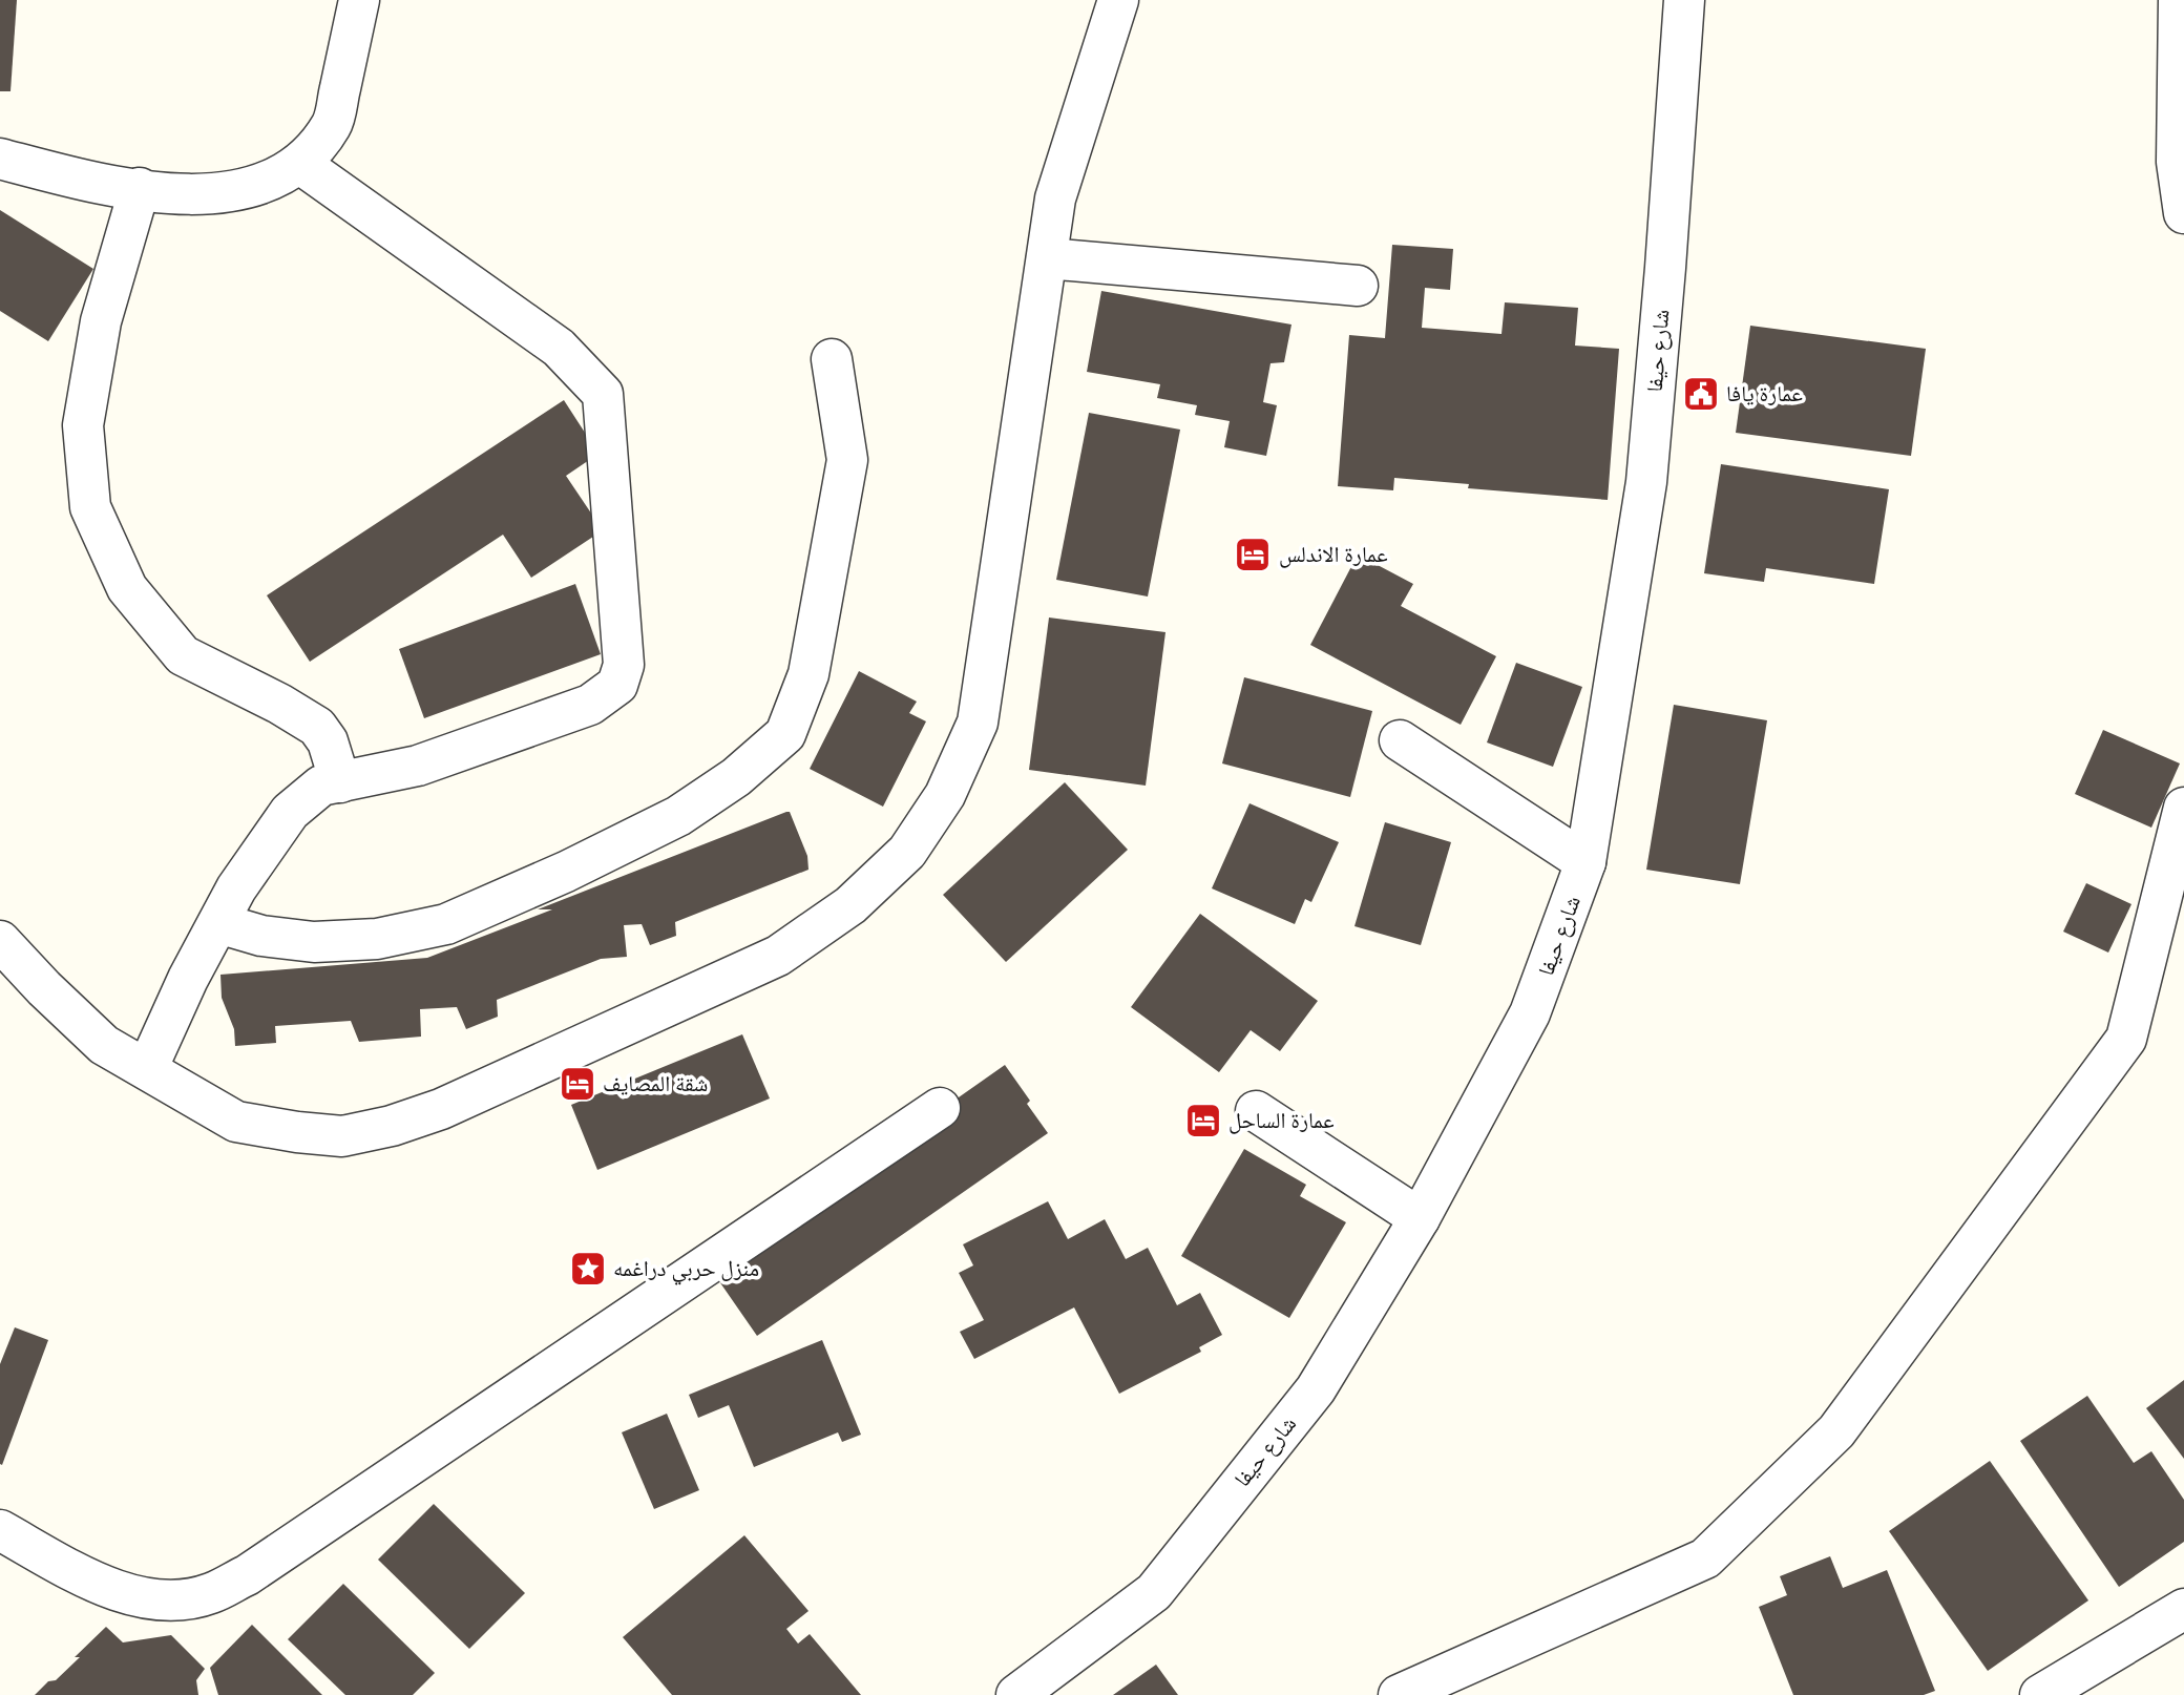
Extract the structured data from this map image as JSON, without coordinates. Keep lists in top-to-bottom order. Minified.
{"streets":{"street":["شارع حيفا"]},"places":{"public building":["عمارة يافا"],"hotel":["عمارة الاندلس","شقة المصايف","عمارة الساحل"],"place":["منزل حربي دراغمه"]}}
